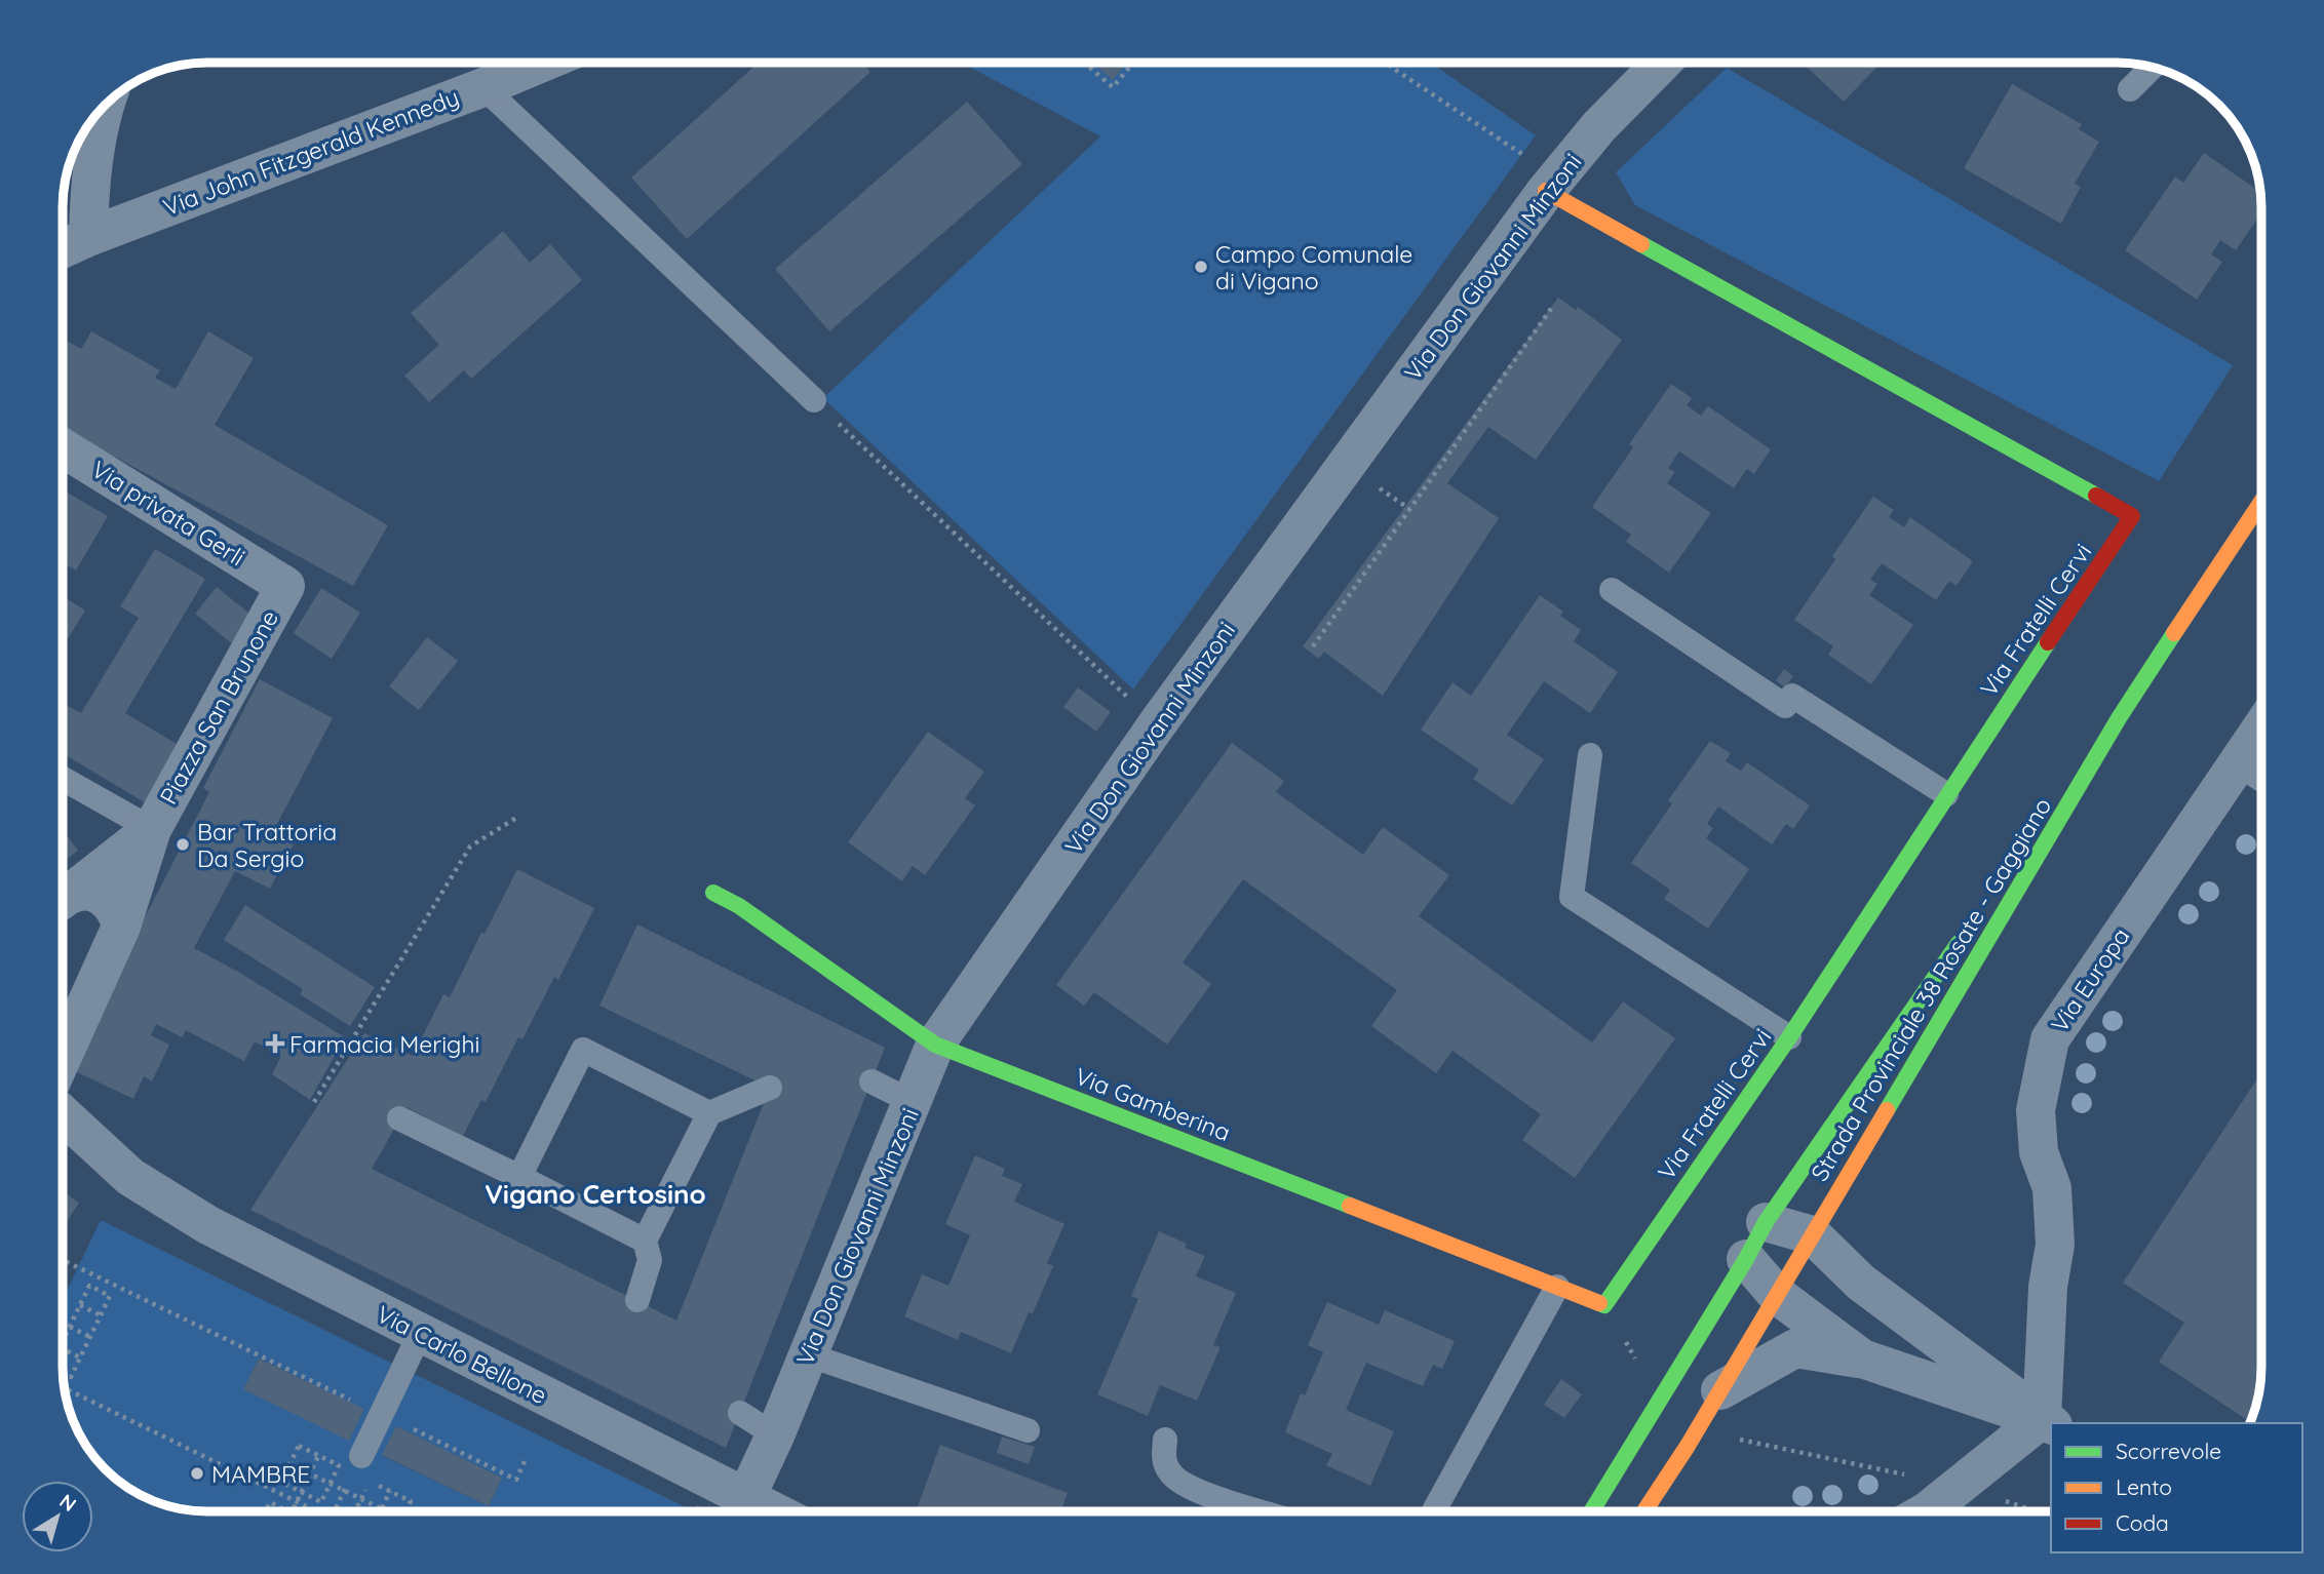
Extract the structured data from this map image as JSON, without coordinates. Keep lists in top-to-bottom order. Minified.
{"streets":{"street":["Via John Fitzgerald Kennedy","Via Don Giovanni Minzoni","Via privata Gerli","Via Fratelli Cervi","Piazza San Brunone","Via Europa","Strada Provinciale 38 Rosate - Gaggiano","Via Gamberina","Via Carlo Bellone"]},"crossings":[["Via Don Giovanni Minzoni","Via Fratelli Cervi"],["Via Don Giovanni Minzoni","Via Gamberina"],["Via Don Giovanni Minzoni","Via Carlo Bellone"],["Via privata Gerli","Piazza San Brunone"],["Via Fratelli Cervi","Via Gamberina"]],"districts":["Vigano Certosino"],"places":{"other":["Campo Comunale di Vigano","Bar Trattoria Da Sergio","MAMBRE"],"health":["Farmacia Merighi"]},"legend":["Scorrevole","Lento","Coda"],"north":"top right"}
